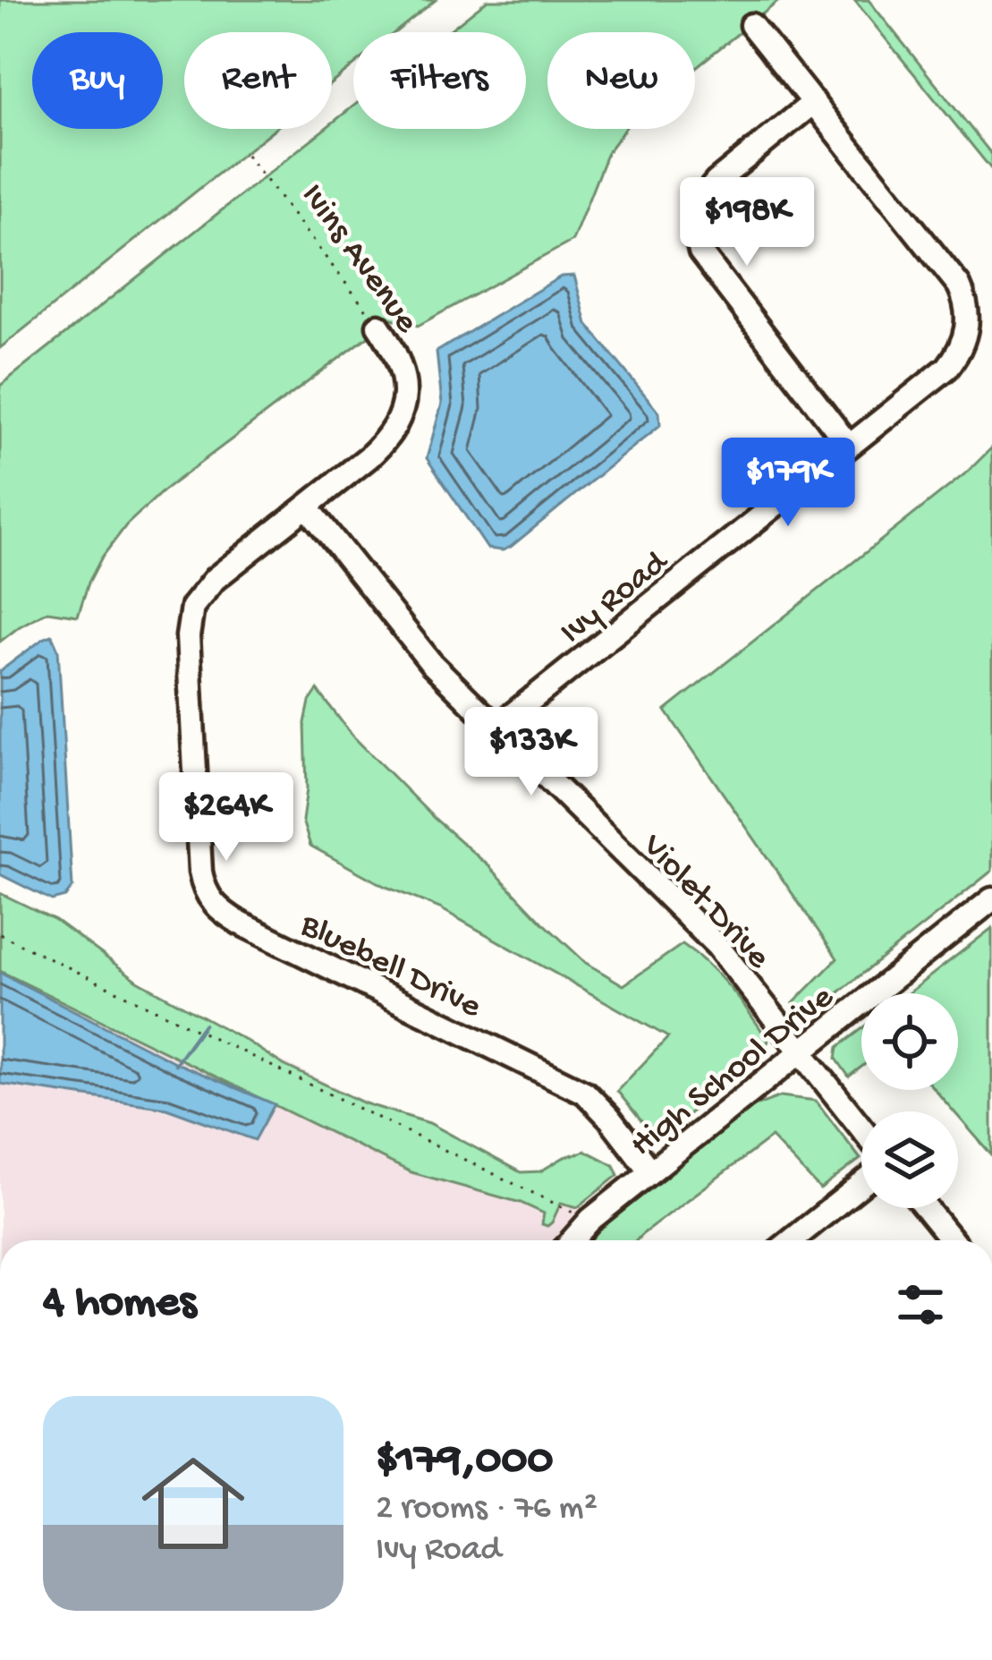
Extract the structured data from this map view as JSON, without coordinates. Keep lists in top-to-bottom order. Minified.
{"streets":{"street":["Ivins Avenue","Ivy Road","Violet Drive","Bluebell Drive","High School Drive"]},"crossings":[["Ivins Avenue","Bluebell Drive"],["Ivy Road","Violet Drive"],["Violet Drive","Bluebell Drive"],["Violet Drive","High School Drive"],["Bluebell Drive","High School Drive"]],"page":{"chip":["Buy","Rent","Filters","New"],"price":["$198K","$179K","$133K","$264K"],"heading":"4 homes","list":[{"name":"$179,000","note":"2 rooms · 76 m² · Ivy Road"}]}}
